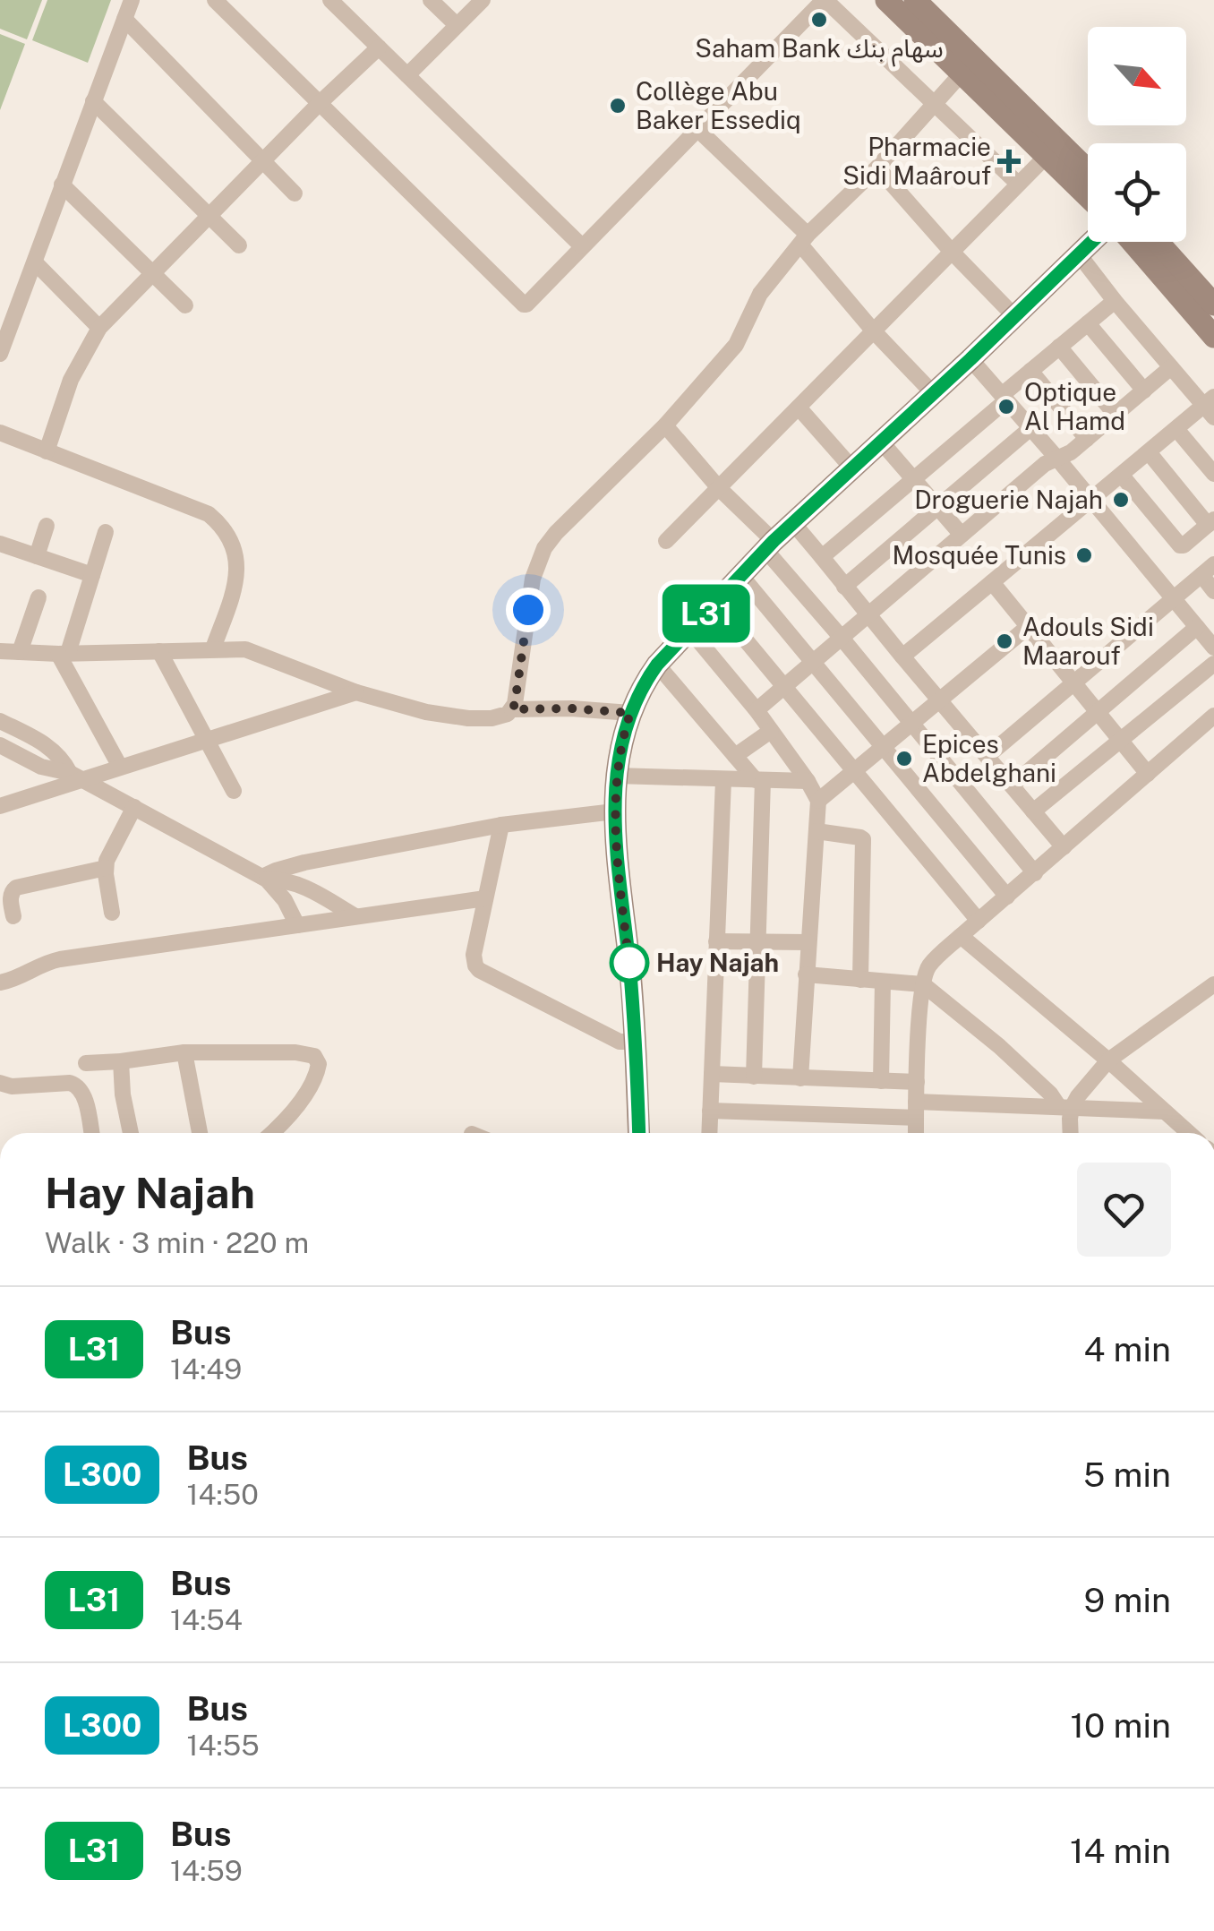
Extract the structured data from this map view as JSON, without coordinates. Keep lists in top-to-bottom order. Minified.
{"places":{"other":["Saham Bank سهام بنك","Collège Abu Baker Essediq","Optique Al Hamd","Droguerie Najah","Mosquée Tunis","Adouls Sidi Maarouf","Epices Abdelghani","Hay Najah"],"health":["Pharmacie Sidi Maârouf"]},"lines":["bus line L31"],"north":"bottom right","page":{"on_map":"L31","heading":["Hay Najah","Walk · 3 min · 220 m"],"list":[{"mark":"L31","name":"Bus","note":"14:49","value":"4 min"},{"mark":"L300","name":"Bus","note":"14:50","value":"5 min"},{"mark":"L31","name":"Bus","note":"14:54","value":"9 min"},{"mark":"L300","name":"Bus","note":"14:55","value":"10 min"},{"mark":"L31","name":"Bus","note":"14:59","value":"14 min"}]}}
